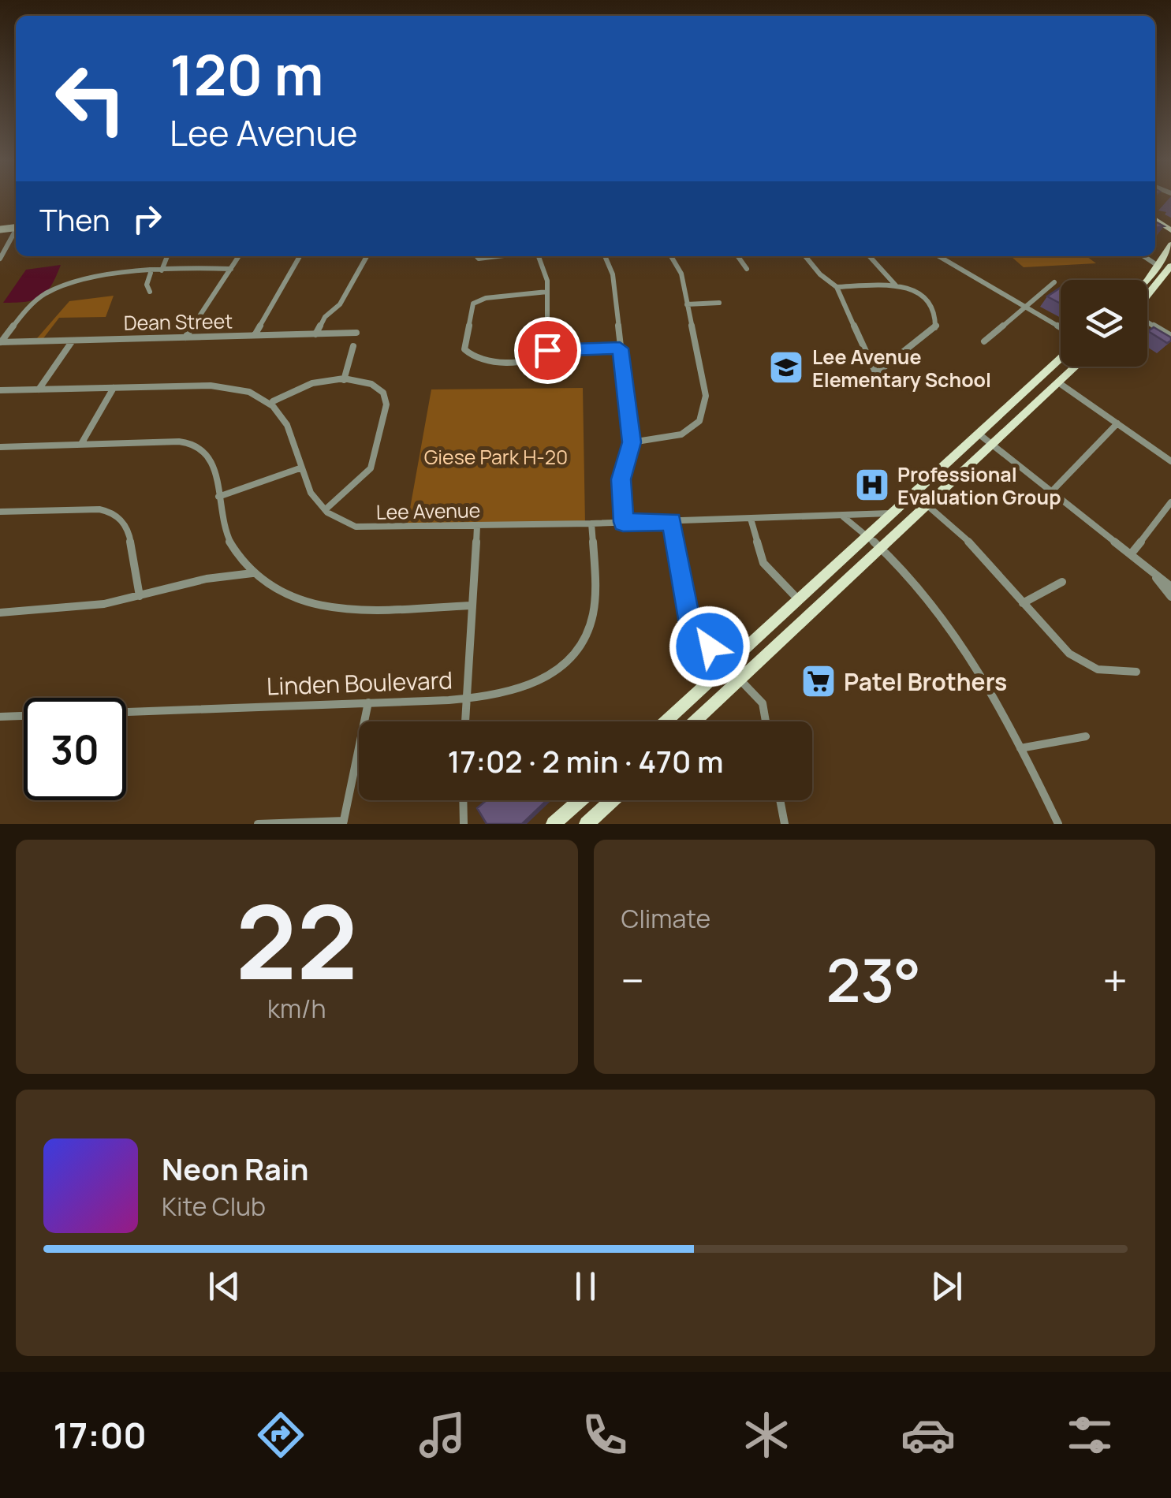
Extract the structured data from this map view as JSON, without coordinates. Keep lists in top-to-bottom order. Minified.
{"streets":{"street":["Dean Street","Lee Avenue","Linden Boulevard"]},"crossings":[["Lee Avenue","Linden Boulevard"]],"parks":["Giese Park H-20"],"places":{"school or university":["Lee Avenue Elementary School"],"hospital":["Professional Evaluation Group"],"supermarket":["Patel Brothers"]},"page":{"turn":["120 m","Lee Avenue"],"then":"Then","limit":"30","trip":"17:02 · 2 min · 470 m","tile":[["22","km/h"],"Climate"],"heat":["−","23°","+"],"song":["Neon Rain","Kite Club"],"tabs":"17:00"}}
